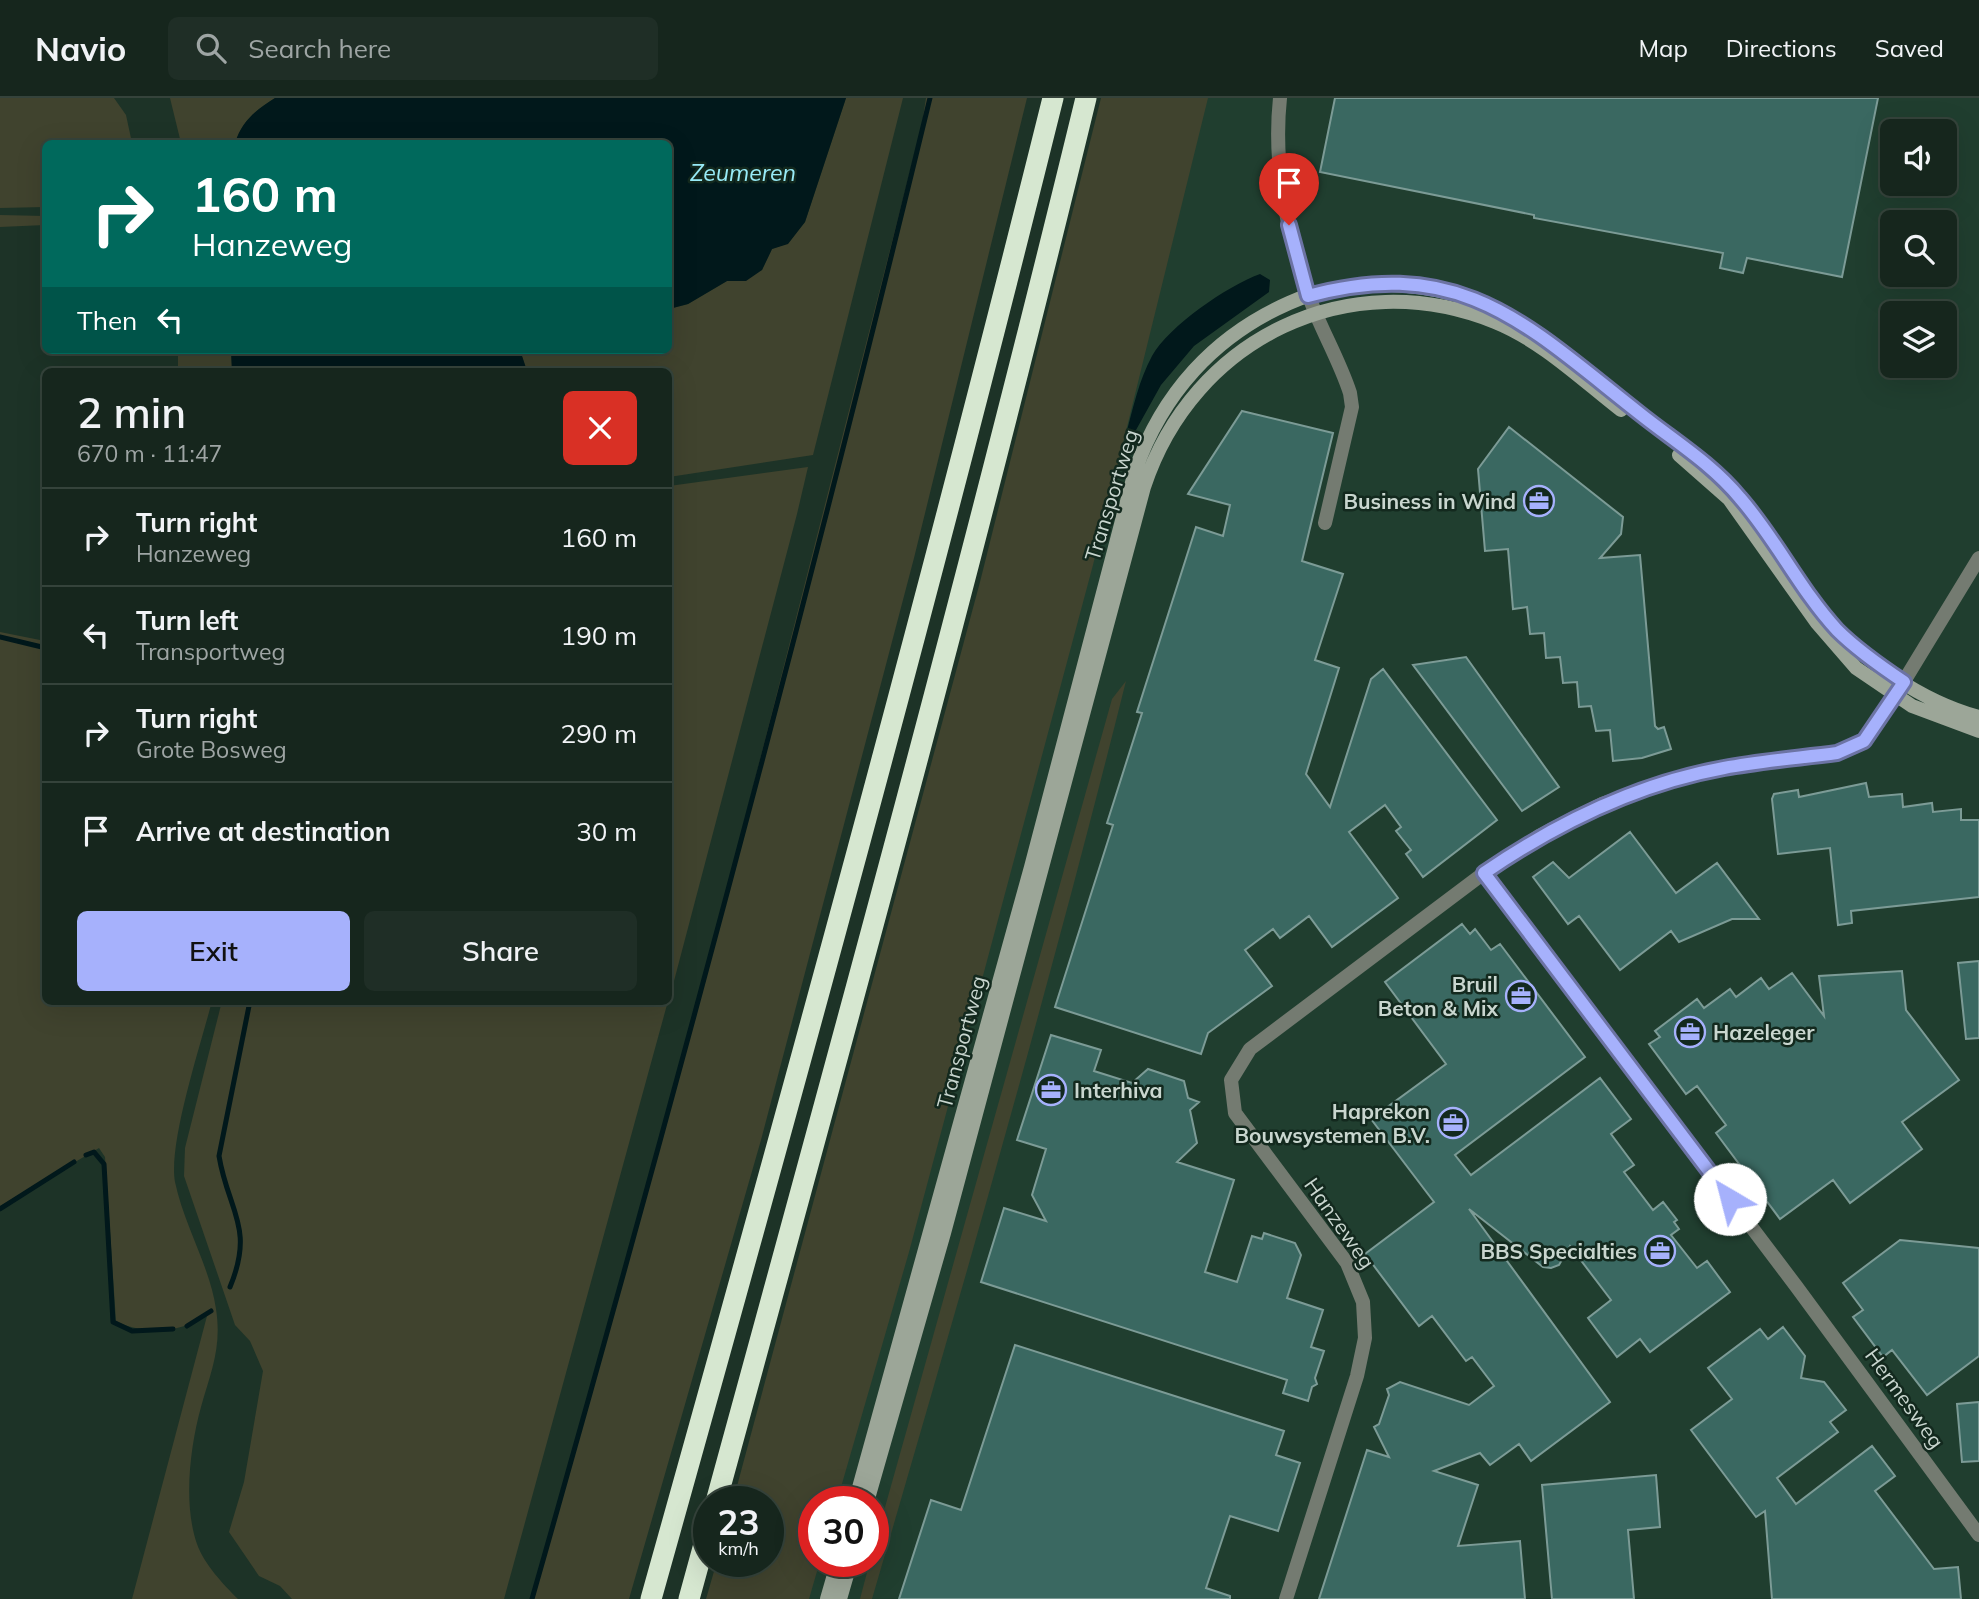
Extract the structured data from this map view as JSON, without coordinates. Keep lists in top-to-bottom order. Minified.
{"streets":{"street":["Transportweg","Hanzeweg","Hermesweg"]},"crossings":[["Transportweg","Hanzeweg"],["Hanzeweg","Hermesweg"]],"water":["Zeumeren"],"places":{"office":["Business in Wind","Bruil Beton & Mix","Hazeleger","Interhiva","Haprekon Bouwsystemen B.V.","BBS Specialties"]},"page":{"header":"Navio","search":"Search here","nav":["Map","Directions","Saved"],"turn":["160 m","Hanzeweg"],"then":"Then","heading":["2 min","670 m · 11:47"],"list":[{"name":"Turn right","note":"Hanzeweg","value":"160 m"},{"name":"Turn left","note":"Transportweg","value":"190 m"},{"name":"Turn right","note":"Grote Bosweg","value":"290 m"},{"name":"Arrive at destination","value":"30 m"}],"buttons":["Exit","Share"],"speed":"23 km/h","limit":"30"}}
